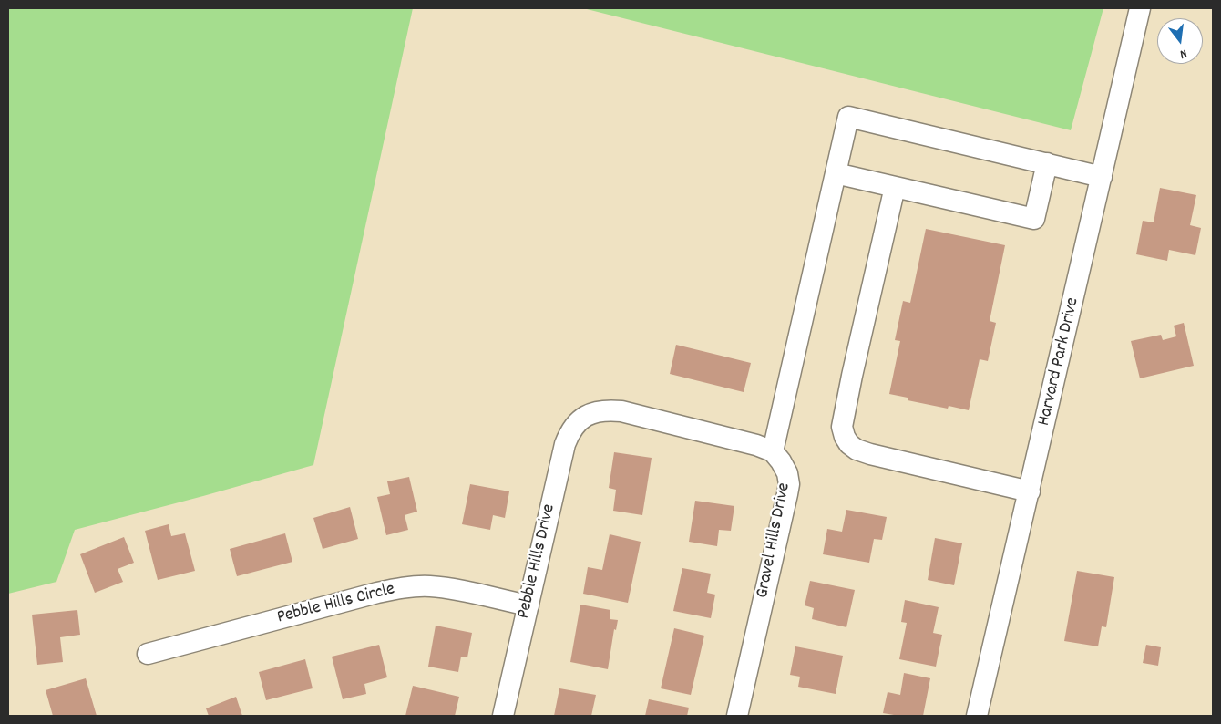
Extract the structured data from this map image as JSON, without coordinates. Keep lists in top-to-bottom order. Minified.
{"streets":{"street":["Harvard Park Drive","Gravel Hills Drive","Pebble Hills Drive","Pebble Hills Circle"]},"crossings":[["Gravel Hills Drive","Pebble Hills Drive"],["Pebble Hills Drive","Pebble Hills Circle"]],"north":"bottom"}
